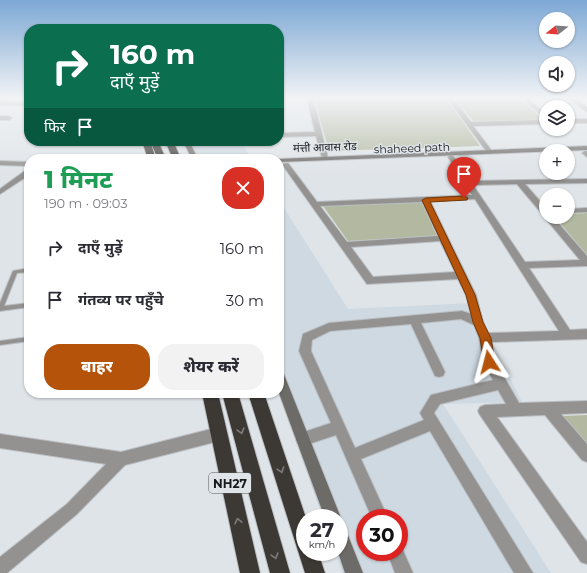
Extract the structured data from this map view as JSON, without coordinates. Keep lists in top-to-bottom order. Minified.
{"streets":{"highway":["NH27"],"street":["मंत्ती आवास रोड","shaheed path"]},"crossings":[["मंत्ती आवास रोड","shaheed path"]],"north":"left","page":{"map_buttons":["+","−"],"turn":["160 m","दाएँ मुड़ें"],"then":"फिर","heading":["1 मिनट","190 m · 09:03"],"list":[{"name":"दाएँ मुड़ें","value":"160 m"},{"name":"गंतव्य पर पहुँचे","value":"30 m"}],"buttons":["बाहर","शेयर करें"],"speed":"27 km/h","limit":"30"}}
